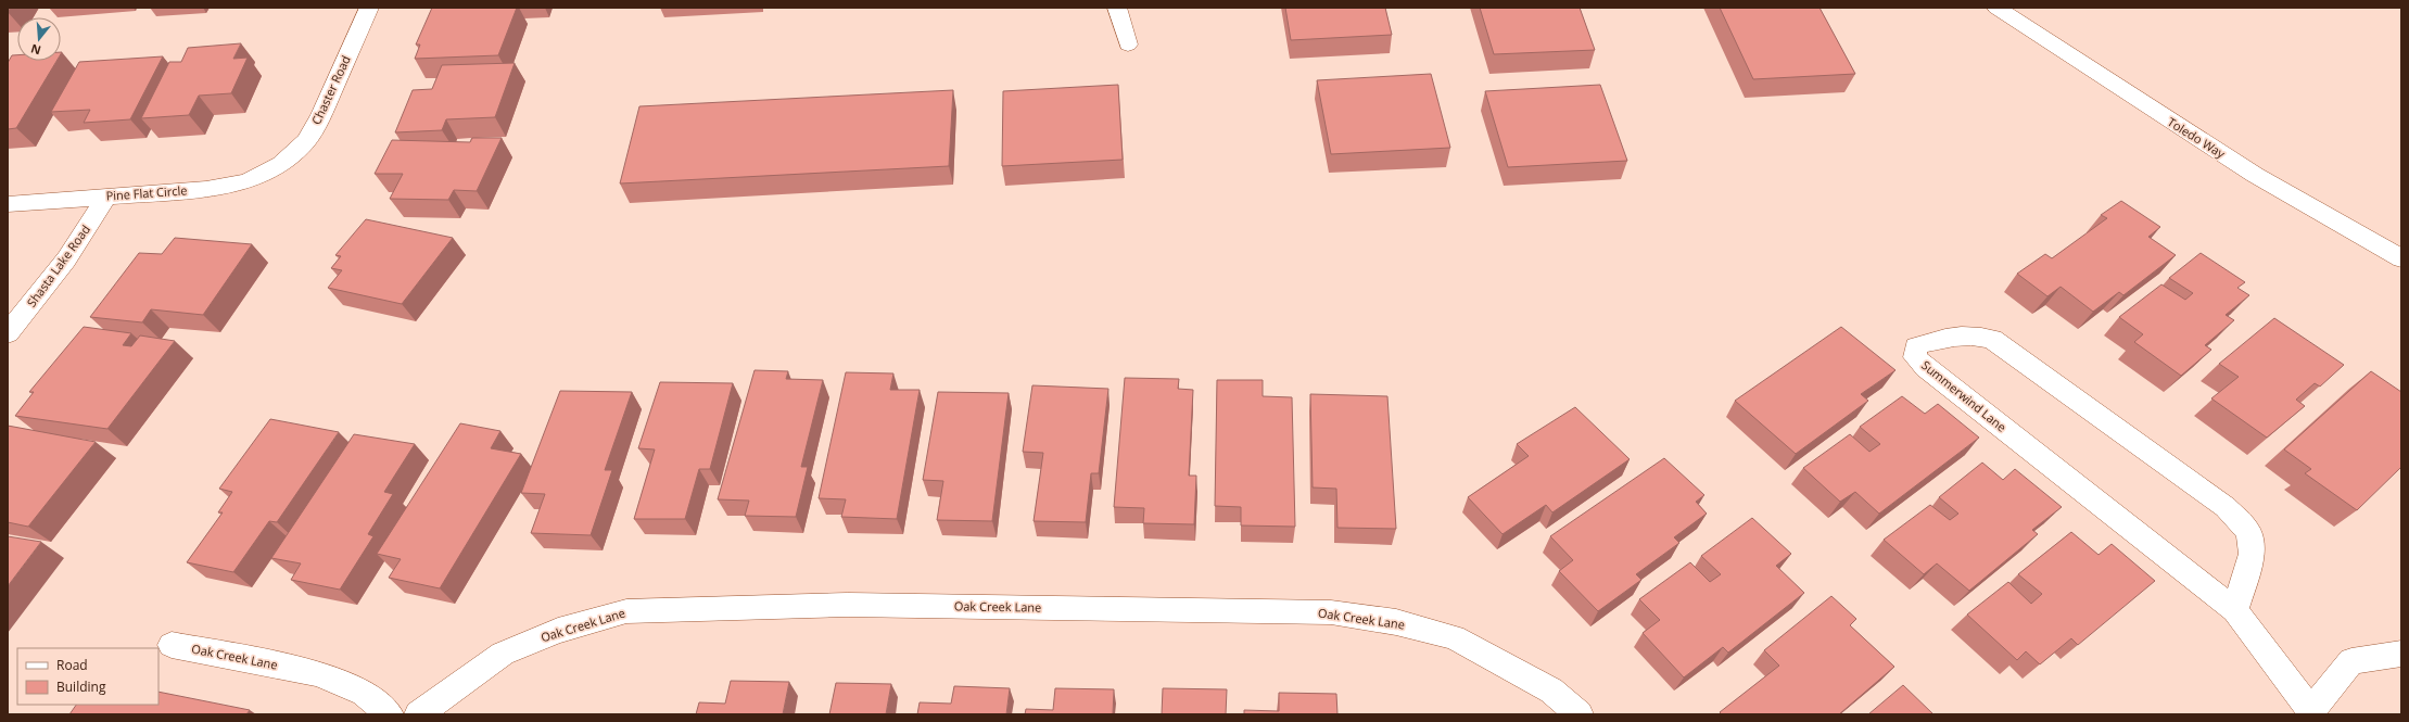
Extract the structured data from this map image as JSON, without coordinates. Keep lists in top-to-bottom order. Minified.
{"streets":{"street":["Chaster Road","Toledo Way","Pine Flat Circle","Shasta Lake Road","Summerwind Lane","Oak Creek Lane"]},"crossings":[["Chaster Road","Pine Flat Circle"],["Pine Flat Circle","Shasta Lake Road"]],"legend":["Road","Building"],"north":"bottom"}
